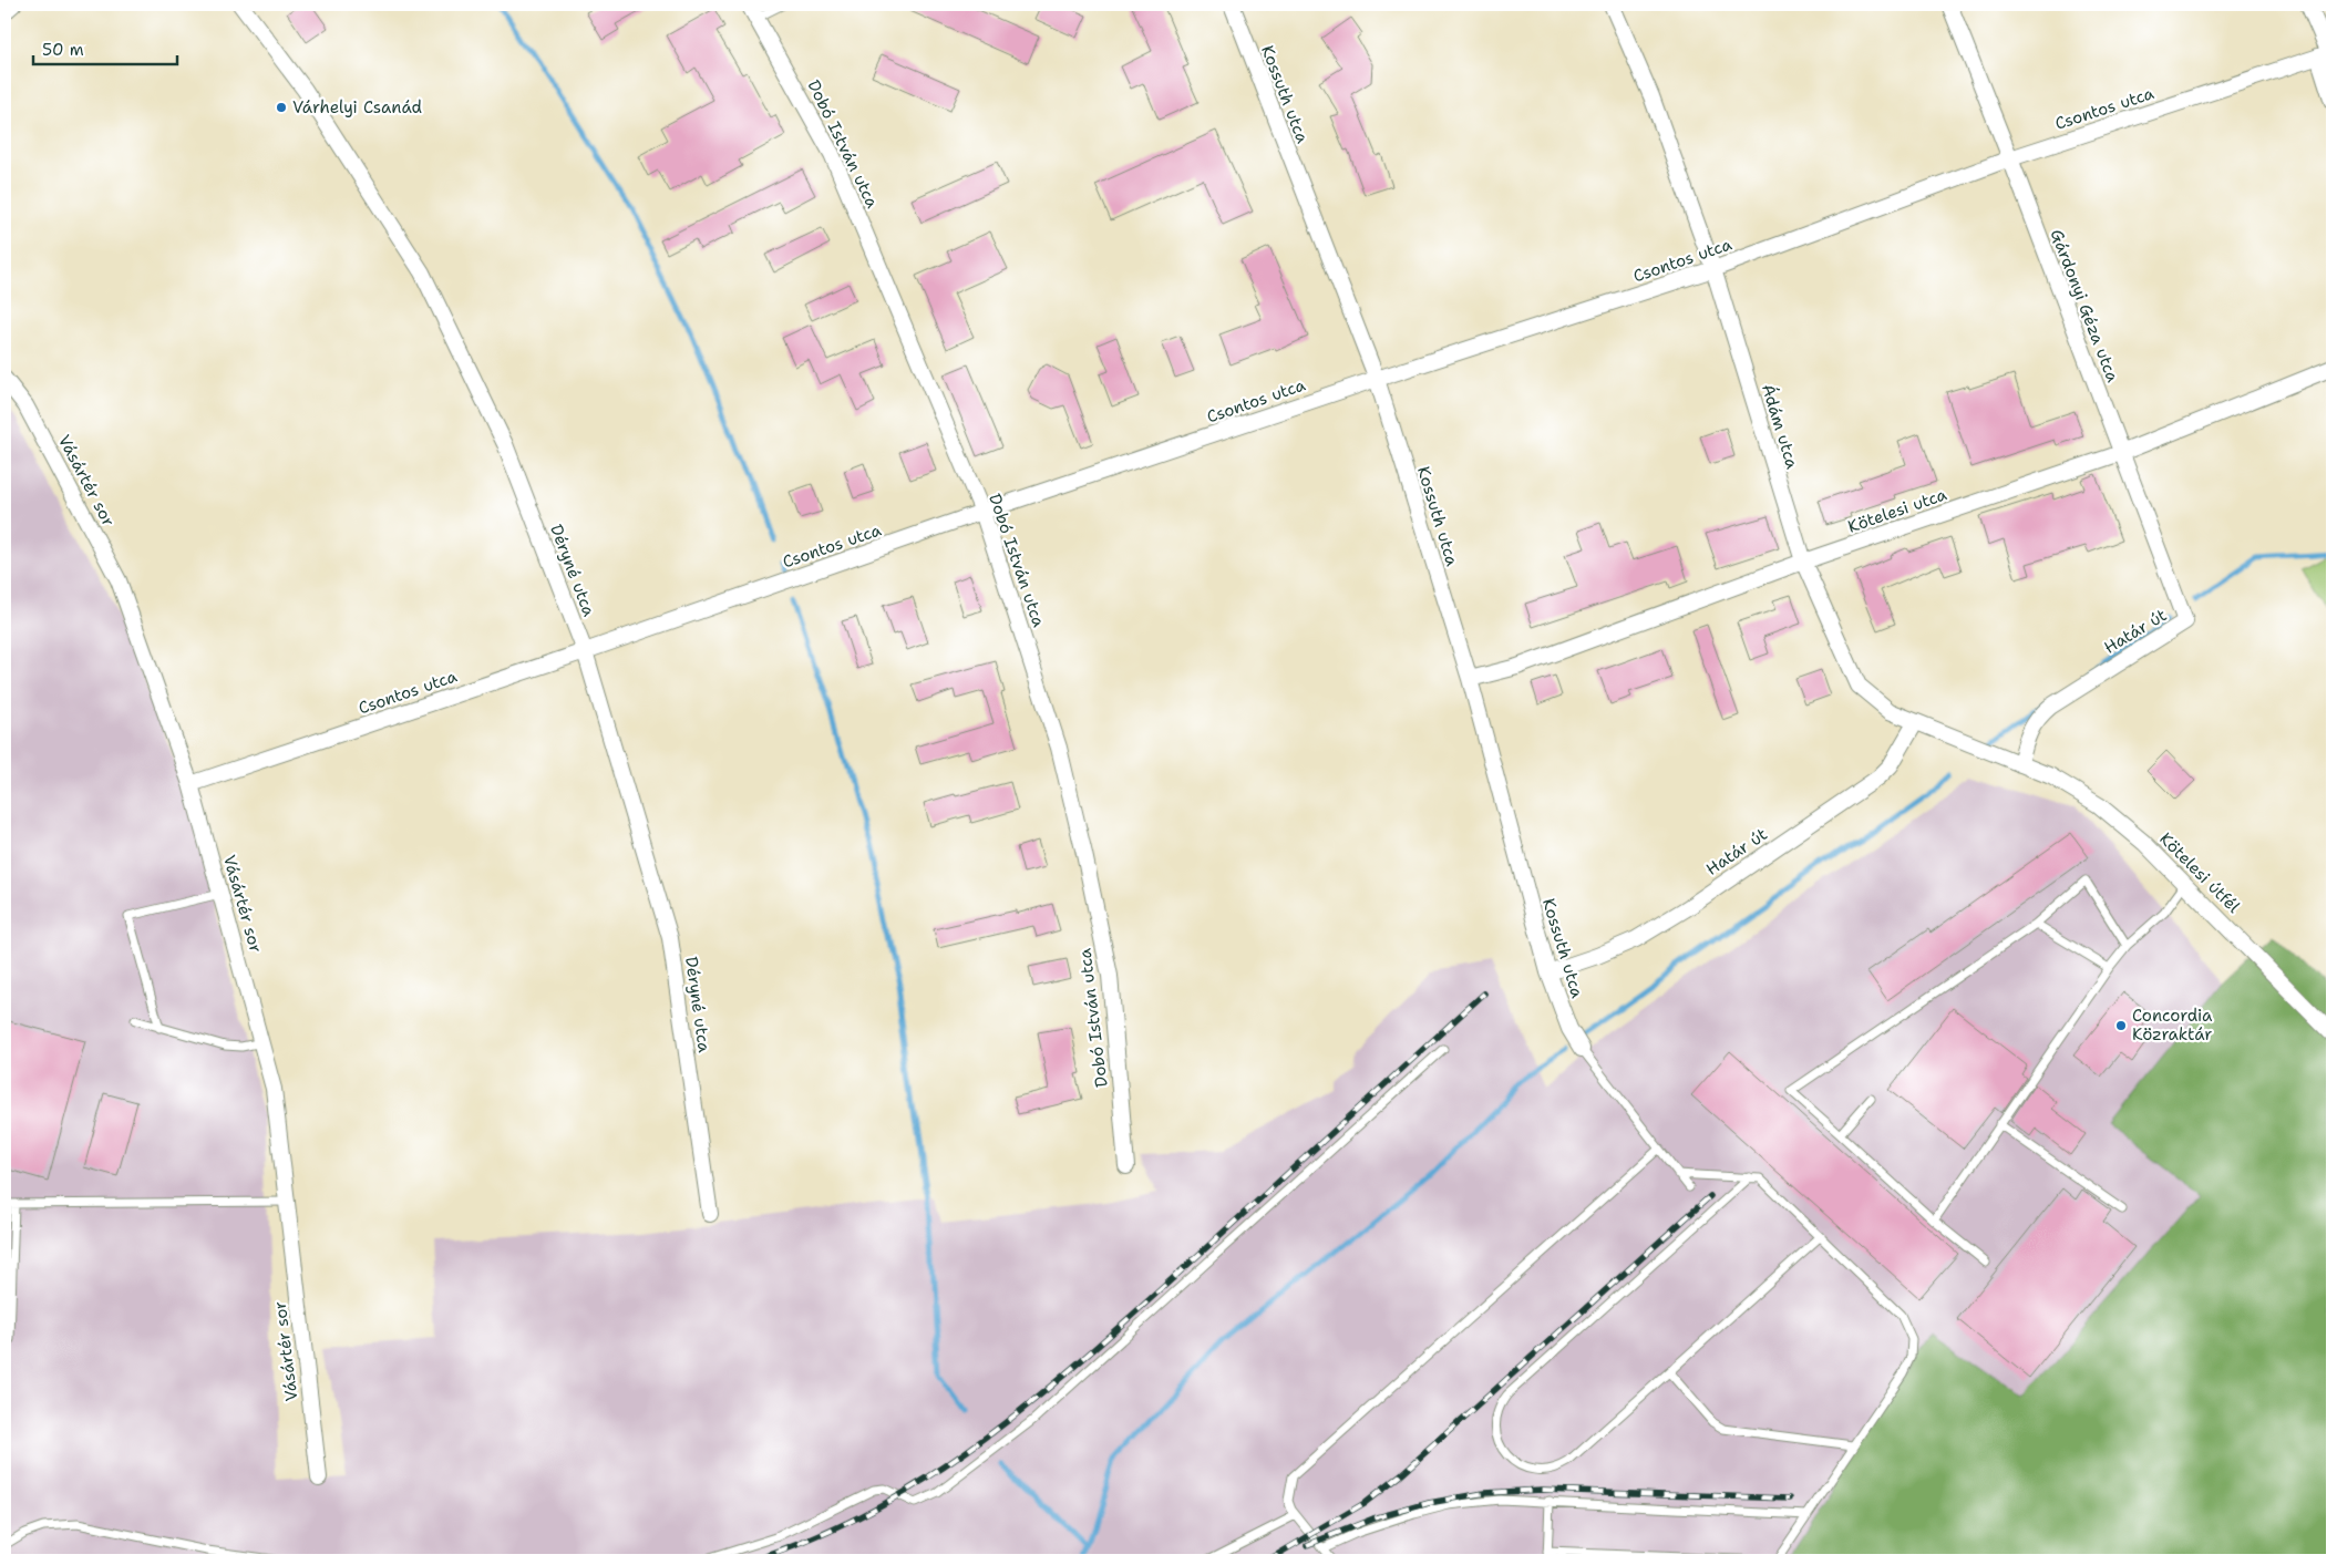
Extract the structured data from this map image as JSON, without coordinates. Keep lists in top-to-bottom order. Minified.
{"streets":{"street":["Kossuth utca","Csontos utca","Dobó István utca","Gárdonyi Géza utca","Ádám utca","Vásártér sor","Kötelesi utca","Déryné utca","Határ út","Kötelesi útfél"]},"crossings":[["Kossuth utca","Csontos utca"],["Kossuth utca","Kötelesi utca"],["Kossuth utca","Határ út"],["Csontos utca","Dobó István utca"],["Csontos utca","Gárdonyi Géza utca"],["Csontos utca","Ádám utca"],["Csontos utca","Vásártér sor"],["Csontos utca","Déryné utca"],["Gárdonyi Géza utca","Kötelesi utca"],["Gárdonyi Géza utca","Határ út"],["Ádám utca","Kötelesi utca"],["Ádám utca","Határ út"],["Ádám utca","Kötelesi útfél"],["Határ út","Kötelesi útfél"]],"places":["Várhelyi Csanád","Concordia Közraktár"],"scale_bar":"50 m"}
